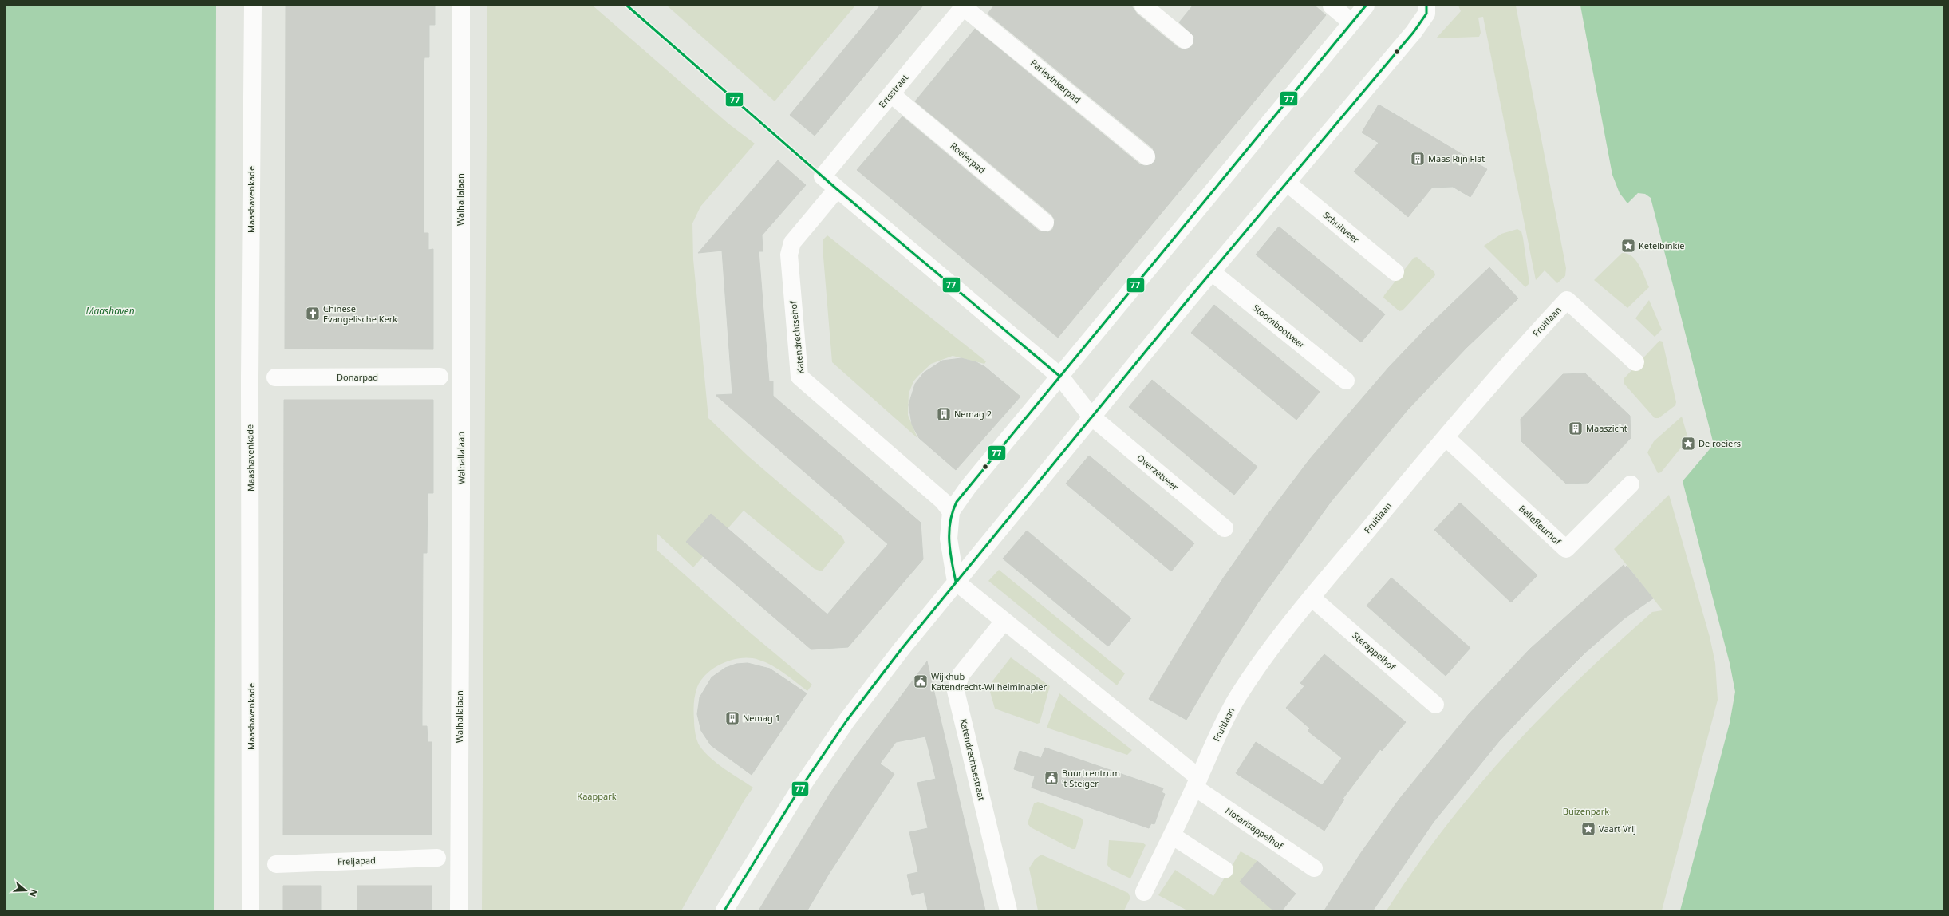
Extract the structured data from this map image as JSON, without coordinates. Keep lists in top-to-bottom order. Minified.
{"streets":{"street":["Parlevinkerpad","Ertsstraat","Roeierpad","Maashavenkade","Walhallalaan","Schuitveer","Fruitlaan","Stoombootveer","Katendrechtsehof","Donarpad","Overzetveer","Bellefleurhof","Sterappelhof","Katendrechtsestraat","Notarisappelhof","Freijapad"]},"crossings":[["Parlevinkerpad","Ertsstraat"],["Ertsstraat","Roeierpad"],["Ertsstraat","Katendrechtsehof"],["Fruitlaan","Bellefleurhof"],["Fruitlaan","Sterappelhof"],["Fruitlaan","Notarisappelhof"]],"water":["Maashaven"],"parks":["Kaappark","Buizenpark"],"places":{"building":["Maas Rijn Flat","Nemag 2","Maaszicht","Nemag 1"],"place":["Ketelbinkie","De roeiers","Vaart Vrij"],"church":["Chinese Evangelische Kerk"],"public building":["Wijkhub Katendrecht-Wilhelminapier","Buurtcentrum 't Steiger"]},"lines":["transit line 77"],"north":"right"}
